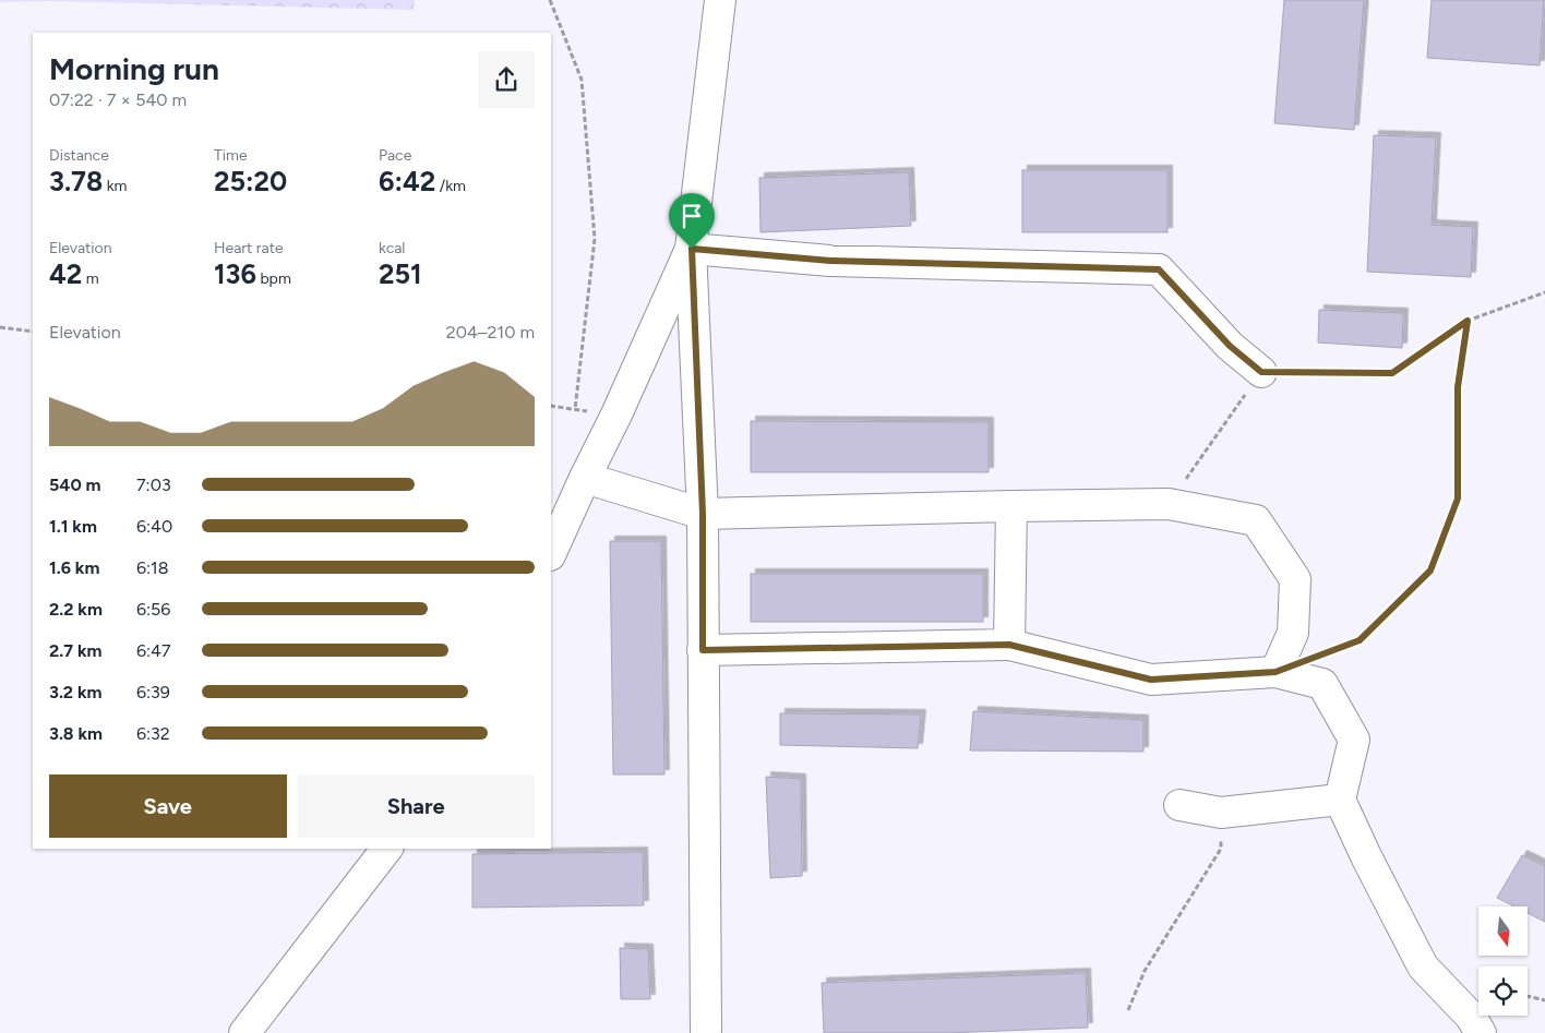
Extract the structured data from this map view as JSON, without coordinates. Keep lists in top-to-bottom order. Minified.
{"north":"bottom","page":{"heading":["Morning run","07:22 · 7 × 540 m"],"stats":[["Distance","3.78 km"],["Time","25:20"],["Pace","6:42 /km"],["Elevation","42 m"],["Heart rate","136 bpm"],["kcal","251"]],"chart":["Elevation","204–210 m"],"list":[{"name":"540 m","note":"7:03"},{"name":"1.1 km","note":"6:40"},{"name":"1.6 km","note":"6:18"},{"name":"2.2 km","note":"6:56"},{"name":"2.7 km","note":"6:47"},{"name":"3.2 km","note":"6:39"},{"name":"3.8 km","note":"6:32"}],"buttons":["Save","Share"]}}
